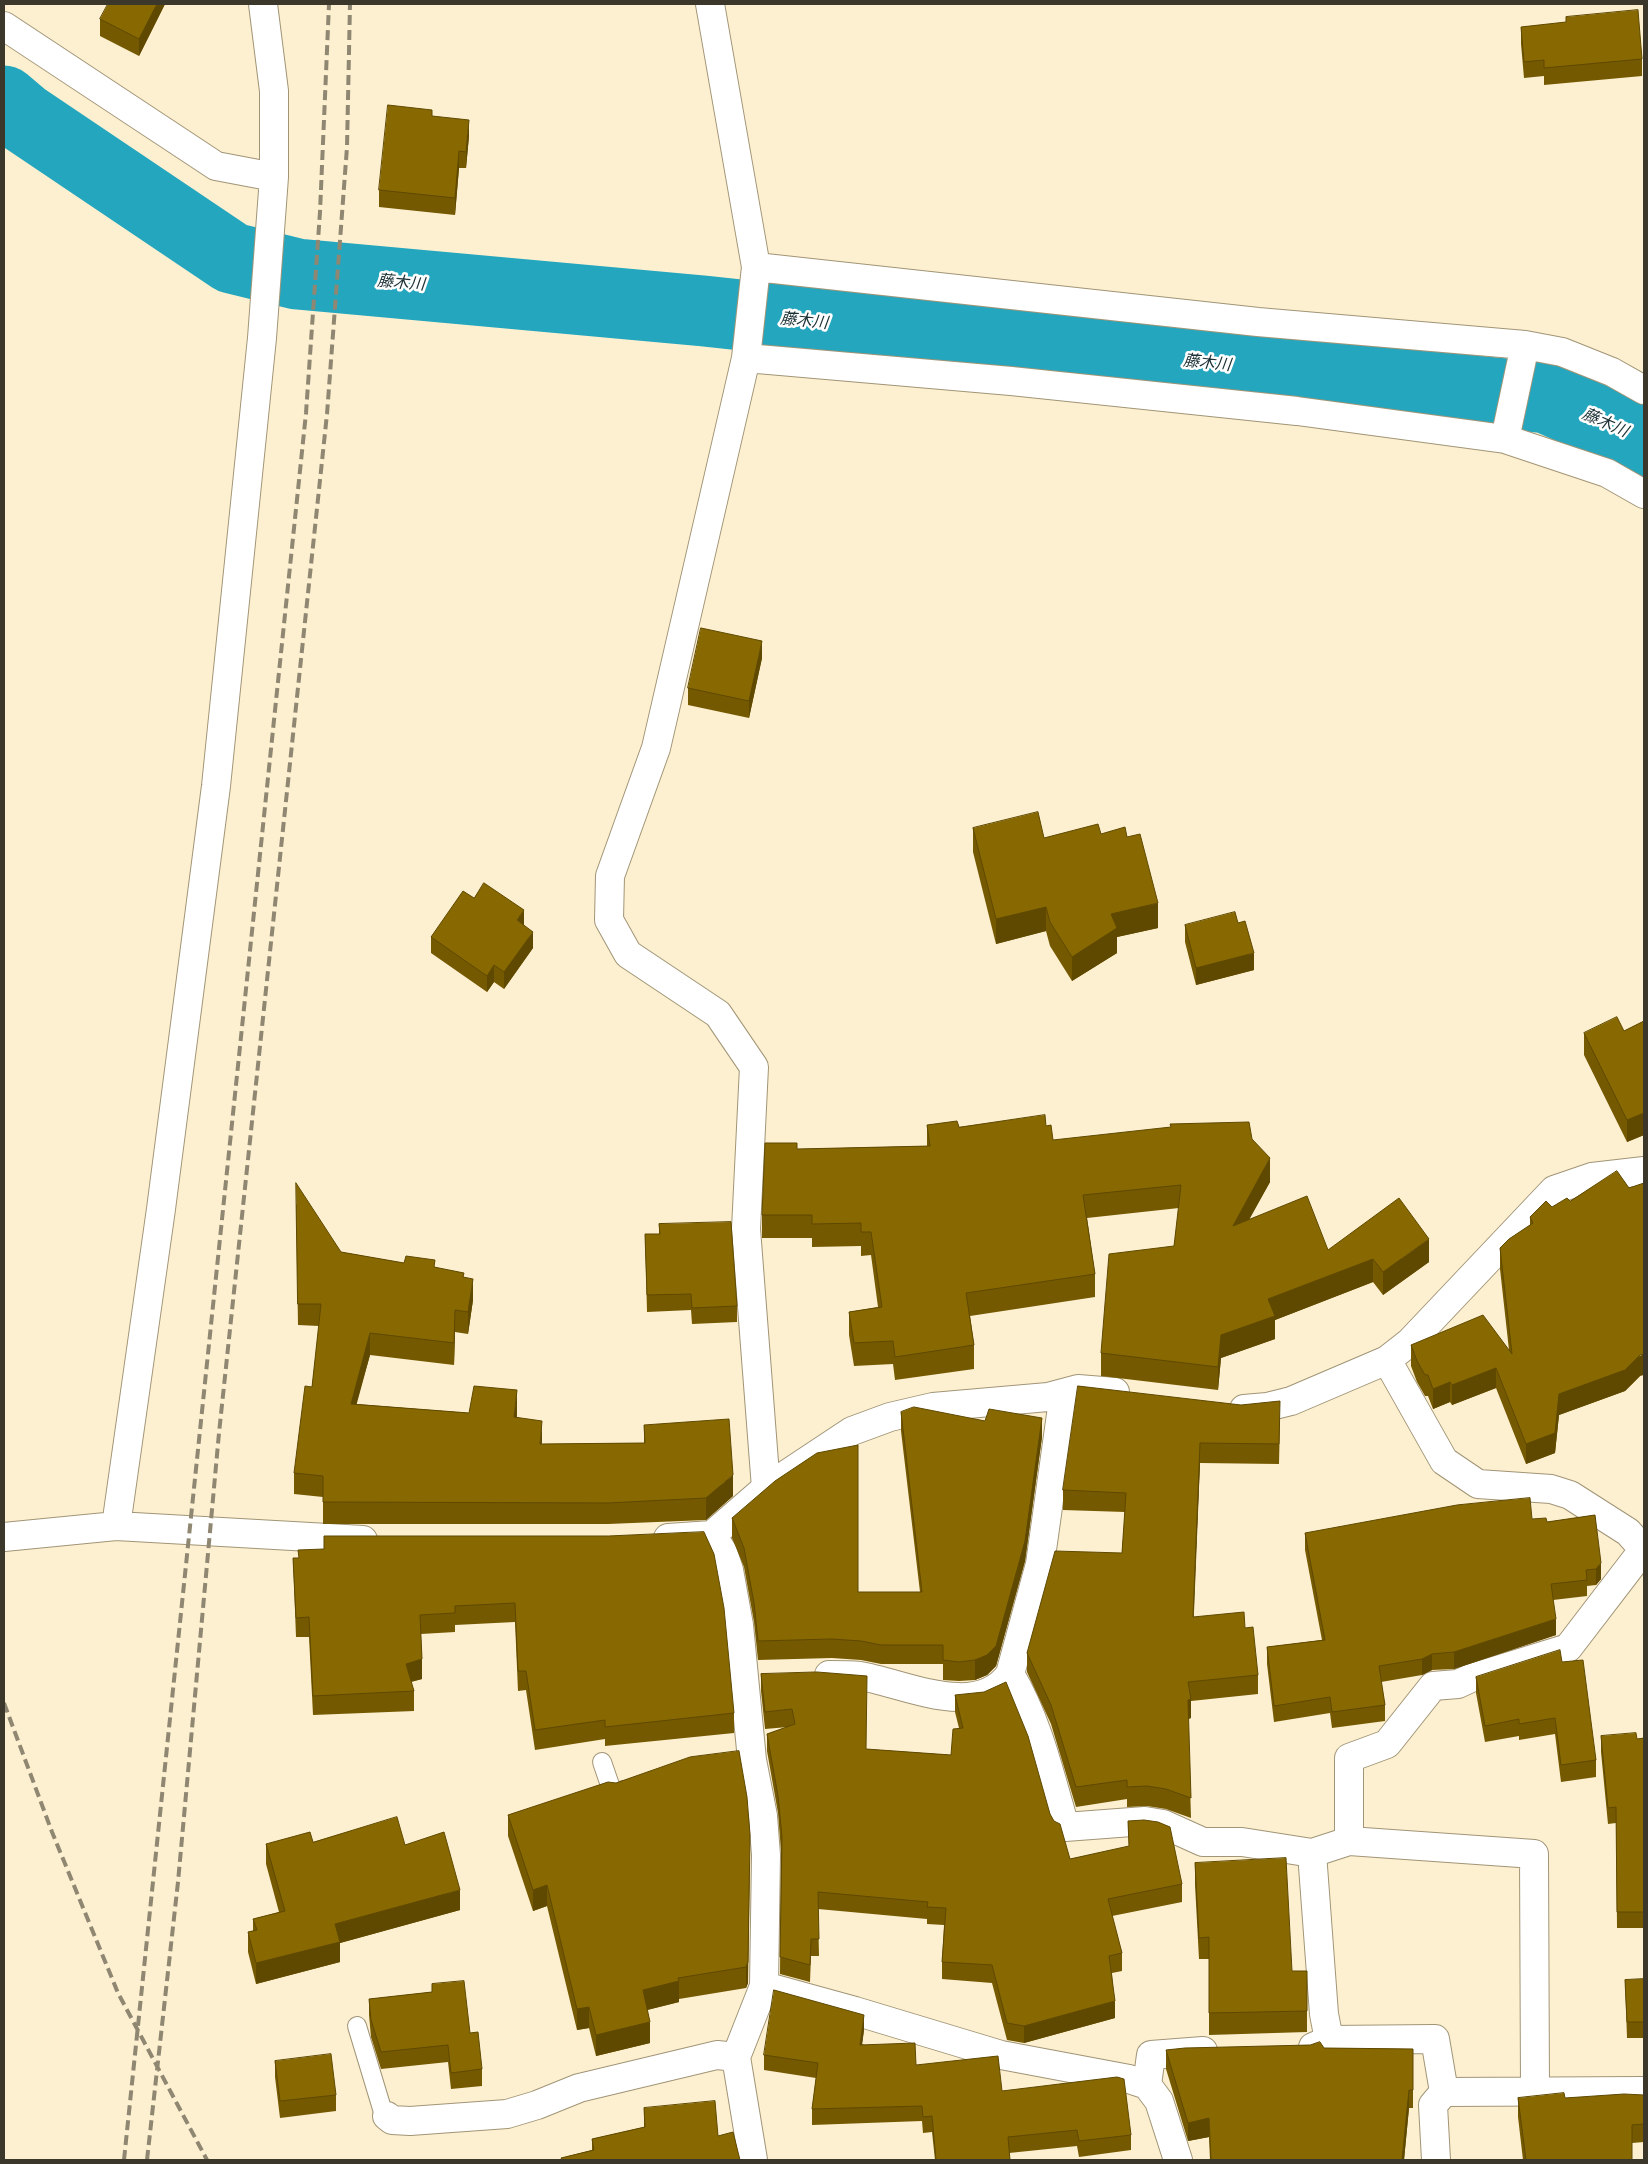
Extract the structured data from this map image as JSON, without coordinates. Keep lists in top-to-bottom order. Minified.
{"water":["藤木川"]}
